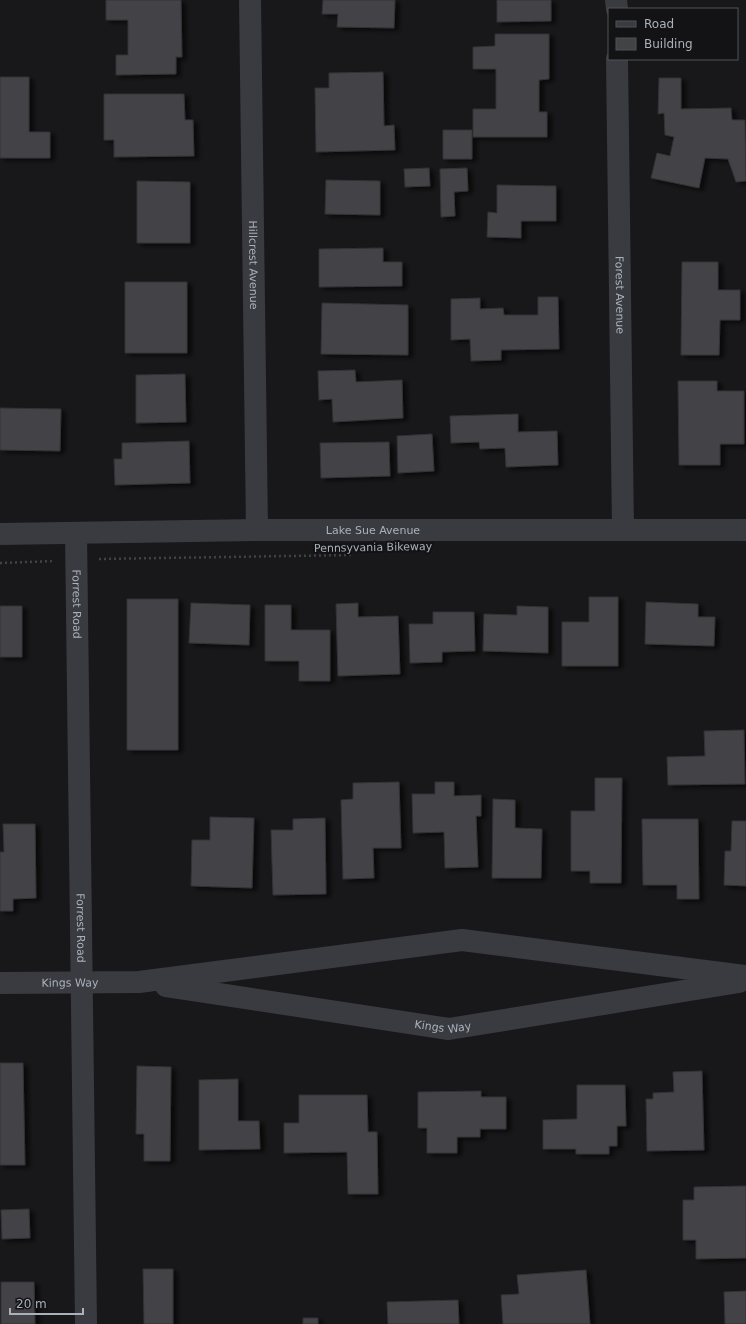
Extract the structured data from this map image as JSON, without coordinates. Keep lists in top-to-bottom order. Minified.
{"streets":{"street":["Hillcrest Avenue","Forest Avenue","Lake Sue Avenue","Forrest Road","Kings Way"],"path":["Pennsyvania Bikeway"]},"crossings":[["Hillcrest Avenue","Lake Sue Avenue"],["Forest Avenue","Lake Sue Avenue"],["Lake Sue Avenue","Forrest Road"],["Pennsyvania Bikeway","Forrest Road"],["Forrest Road","Kings Way"]],"legend":["Road","Building"],"scale_bar":"20 m"}
